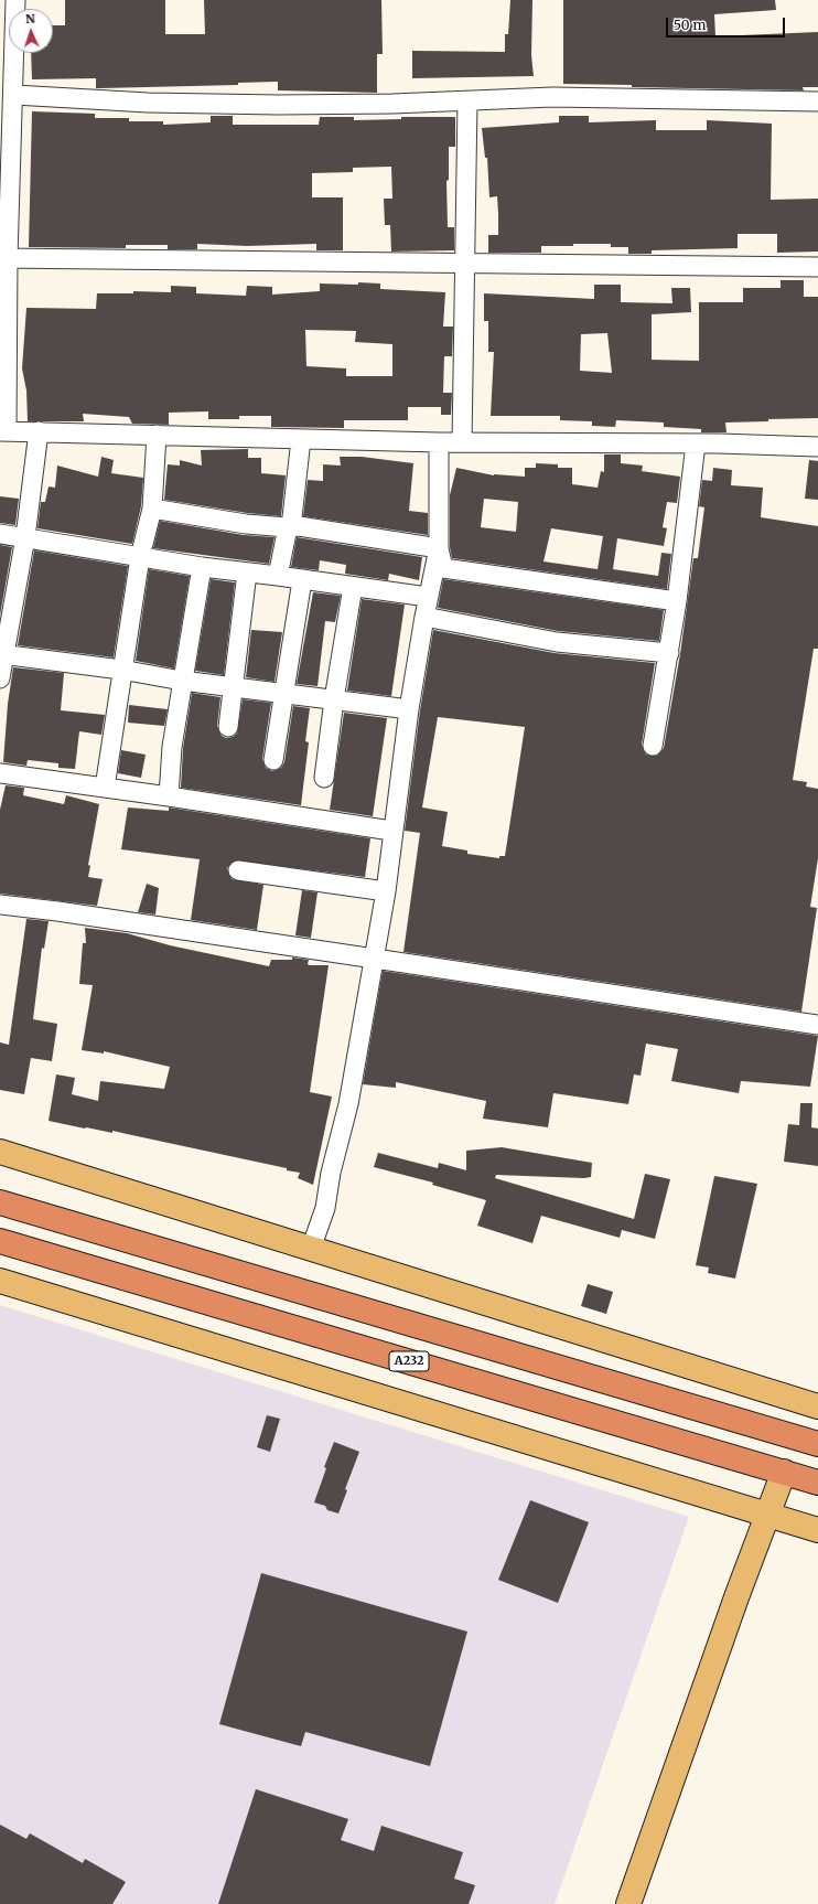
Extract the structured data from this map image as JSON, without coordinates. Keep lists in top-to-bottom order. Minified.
{"streets":{"highway":["A232"]},"scale_bar":"50 m","north":"top"}
